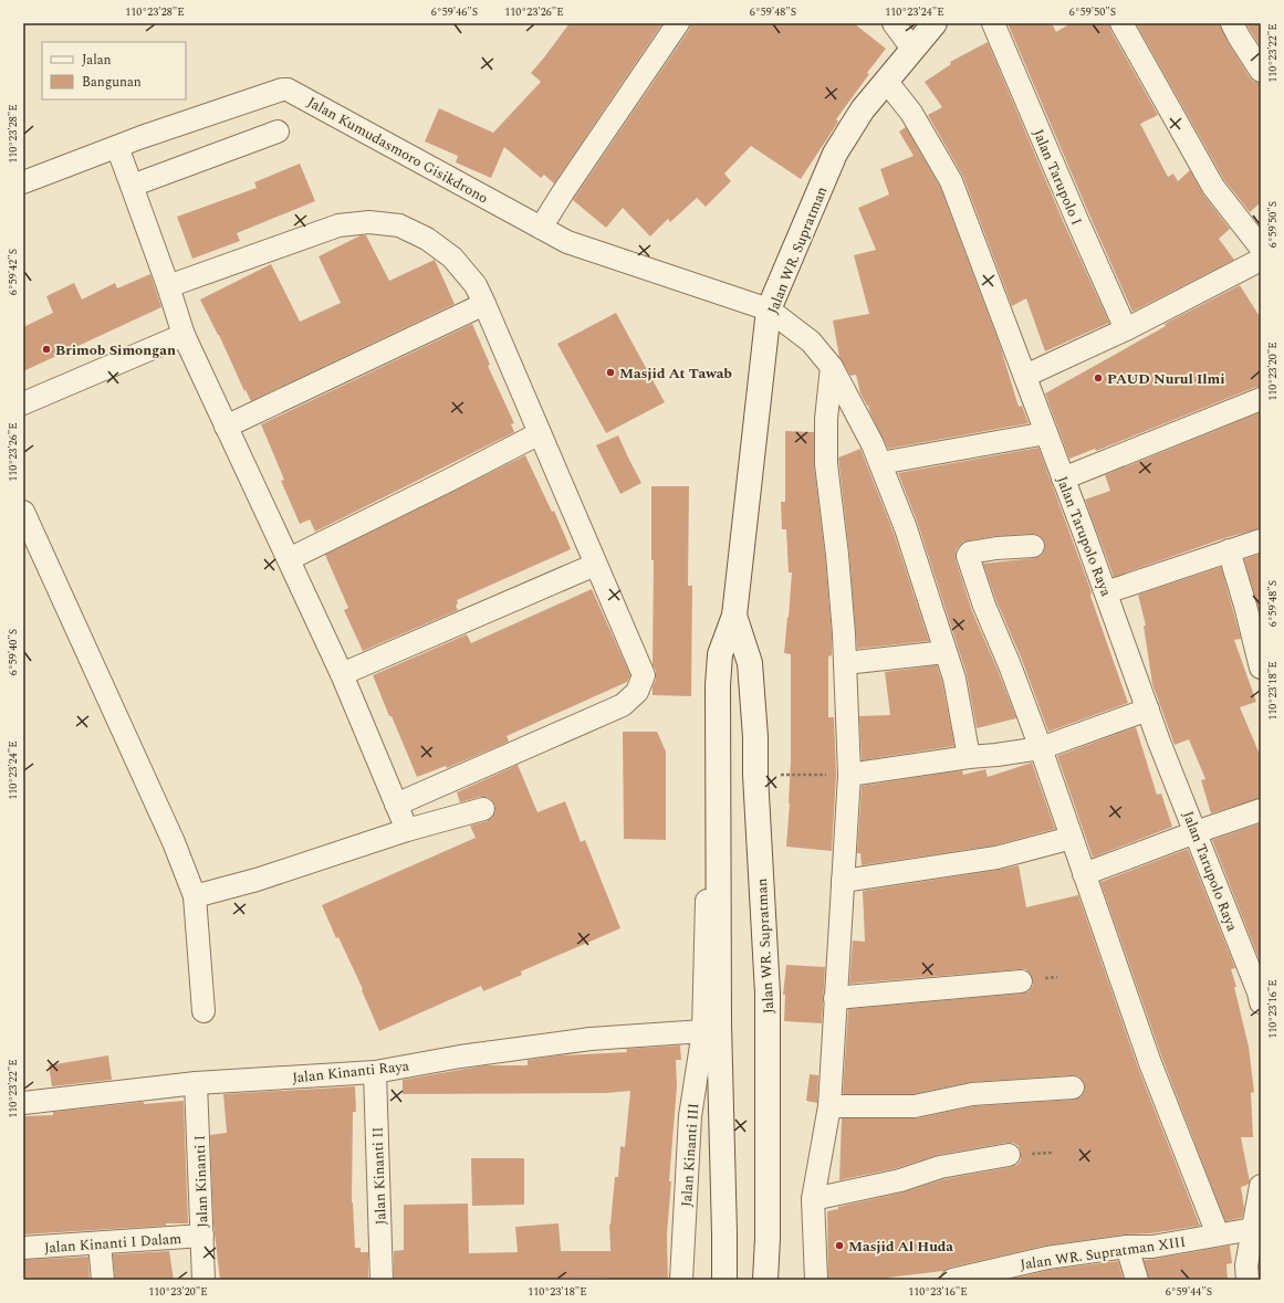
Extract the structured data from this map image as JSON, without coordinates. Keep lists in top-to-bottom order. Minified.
{"streets":{"main road":["Jalan WR. Supratman"],"street":["Jalan Kumudasmoro Gisikdrono","Jalan Tarupolo I","Jalan Tarupolo Raya","Jalan Kinanti Raya","Jalan Kinanti III","Jalan Kinanti II","Jalan Kinanti I","Jalan Kinanti I Dalam","Jalan WR. Supratman XIII"]},"crossings":[["Jalan Kumudasmoro Gisikdrono","Jalan WR. Supratman"],["Jalan WR. Supratman","Jalan Tarupolo Raya"],["Jalan WR. Supratman","Jalan Kinanti III"],["Jalan Kinanti Raya","Jalan Kinanti III"],["Jalan Kinanti Raya","Jalan Kinanti II"],["Jalan Kinanti Raya","Jalan Kinanti I"],["Jalan Kinanti I","Jalan Kinanti I Dalam"]],"places":["Brimob Simongan","Masjid At Tawab","PAUD Nurul Ilmi","Masjid Al Huda"],"legend":["Jalan","Bangunan"],"coordinates":["110°23'28\"E","6°59'46\"S","110°23'26\"E","6°59'48\"S","110°23'24\"E","6°59'50\"S","110°23'22\"E","6°59'42\"S","110°23'20\"E","6°59'40\"S","110°23'18\"E","110°23'16\"E","6°59'44\"S"]}
